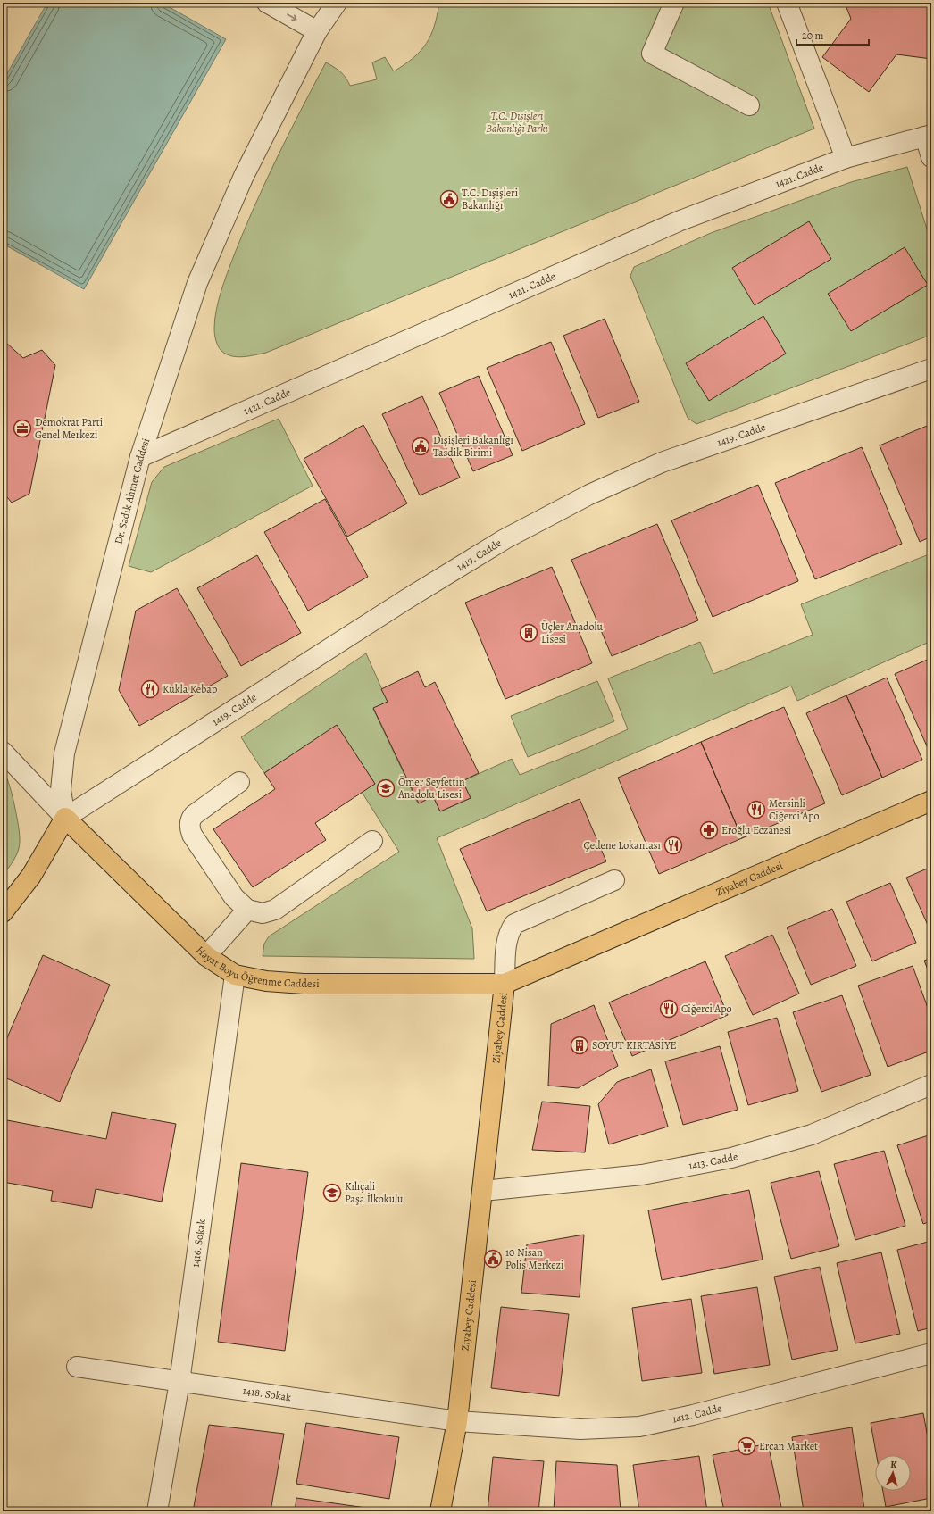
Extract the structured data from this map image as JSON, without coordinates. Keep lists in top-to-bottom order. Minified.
{"streets":{"main road":["Ziyabey Caddesi","Hayat Boyu Öğrenme Caddesi"],"street":["1421. Cadde","1419. Cadde","Dr. Sadık Ahmet Caddesi","1413. Cadde","1416. Sokak","1418. Sokak","1412. Cadde"]},"crossings":[["1421. Cadde","Dr. Sadık Ahmet Caddesi"],["1419. Cadde","Dr. Sadık Ahmet Caddesi"],["1419. Cadde","Hayat Boyu Öğrenme Caddesi"],["Dr. Sadık Ahmet Caddesi","Hayat Boyu Öğrenme Caddesi"],["Ziyabey Caddesi","Hayat Boyu Öğrenme Caddesi"],["Ziyabey Caddesi","1413. Cadde"],["Ziyabey Caddesi","1418. Sokak"],["Ziyabey Caddesi","1412. Cadde"],["Hayat Boyu Öğrenme Caddesi","1416. Sokak"],["1416. Sokak","1418. Sokak"],["1418. Sokak","1412. Cadde"]],"parks":["T.C. Dışişleri Bakanlığı Parkı"],"places":{"public building":["T.C. Dışişleri Bakanlığı","Dışişleri Bakanlığı Tasdik Birimi","10 Nisan Polis Merkezi"],"office":["Demokrat Parti Genel Merkezi"],"building":["Üçler Anadolu Lisesi","SOYUT KIRTASİYE"],"restaurant":["Kukla Kebap","Mersinli Ciğerci Apo","Çedene Lokantası","Ciğerci Apo"],"school or university":["Ömer Seyfettin Anadolu Lisesi","Kılıçali Paşa İlkokulu"],"pharmacy":["Eroğlu Eczanesi"],"supermarket":["Ercan Market"]},"scale_bar":"20 m","north":"top"}
